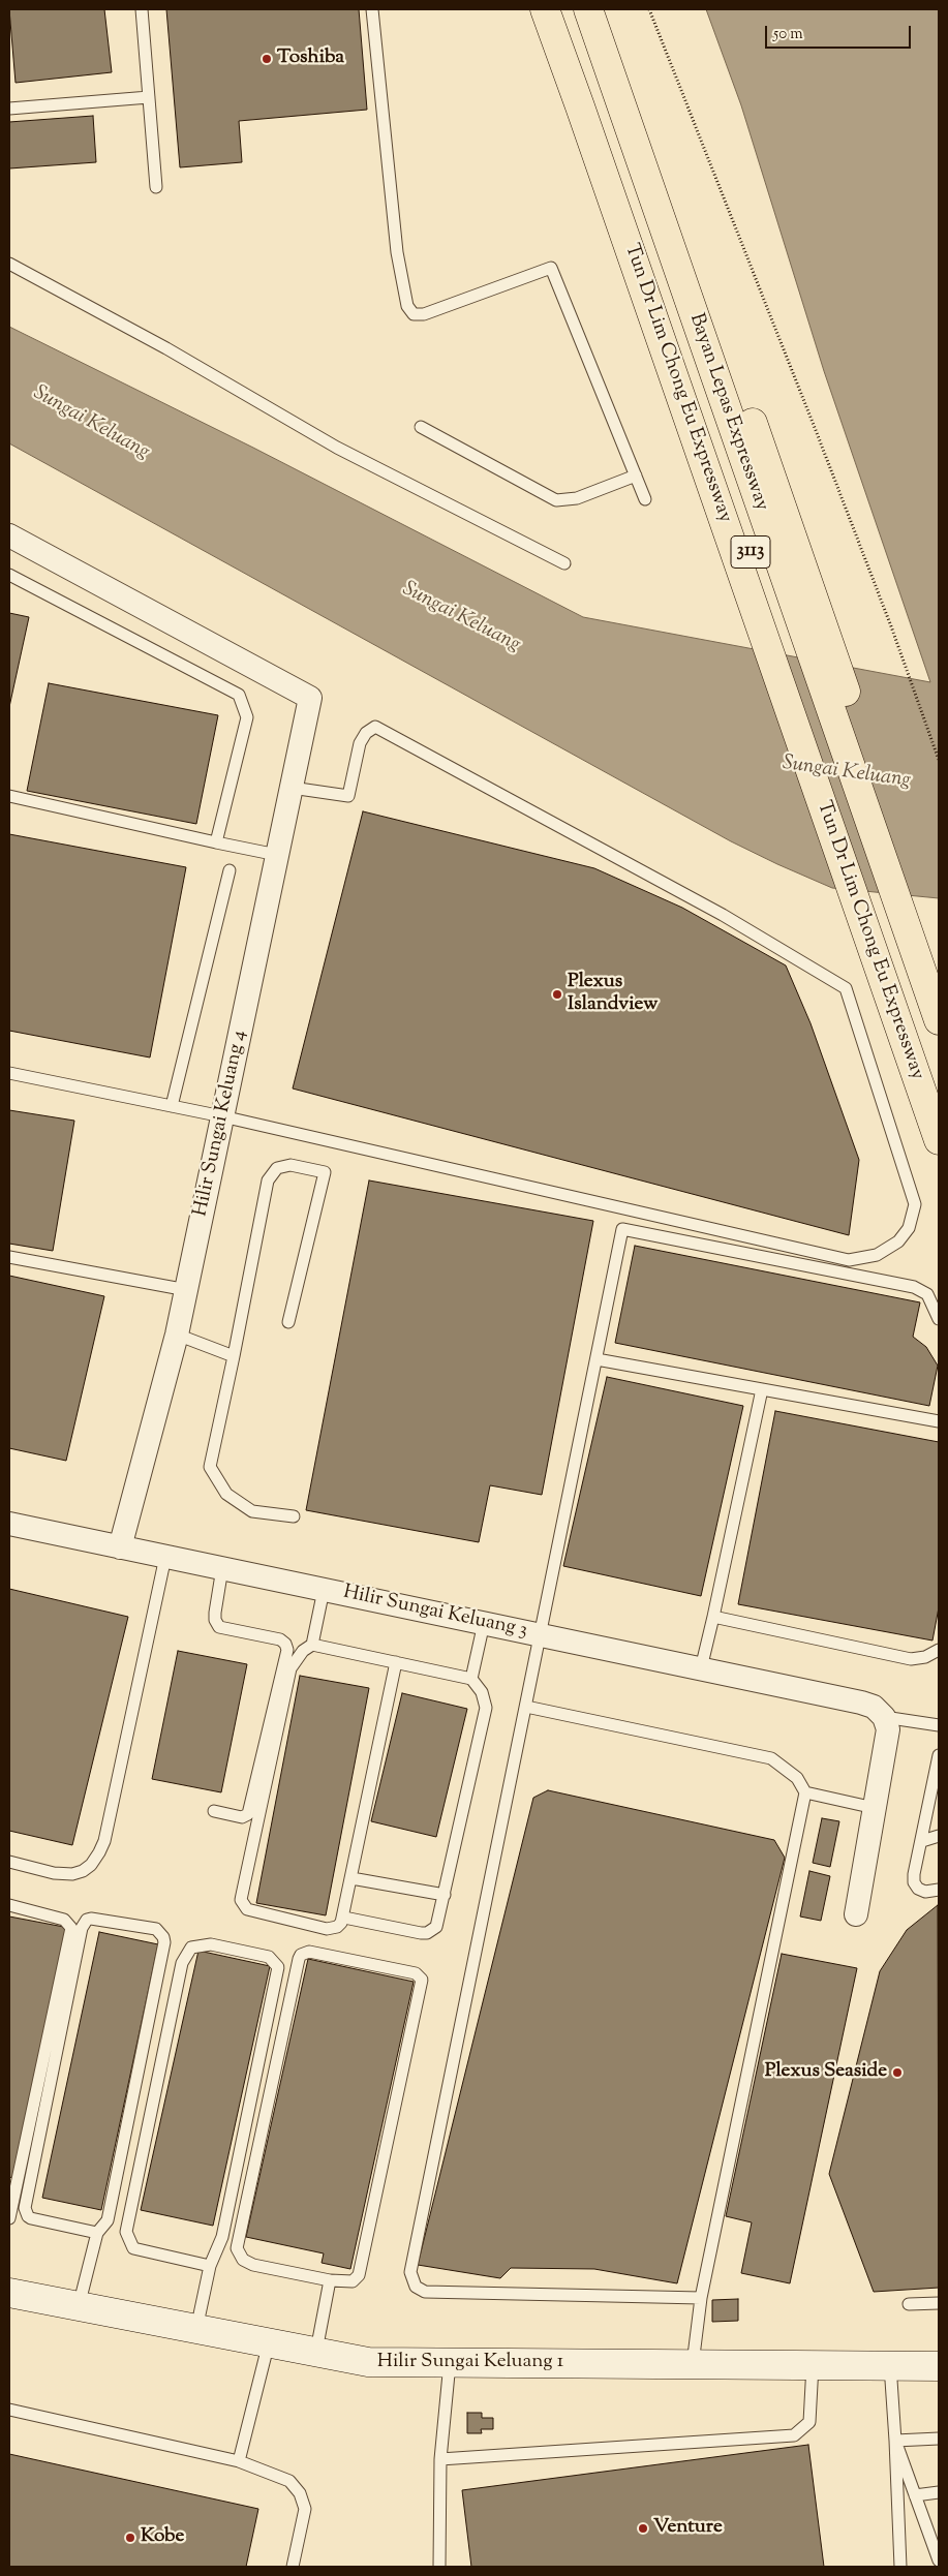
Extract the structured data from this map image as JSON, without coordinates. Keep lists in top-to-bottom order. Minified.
{"streets":{"highway":["Tun Dr Lim Chong Eu Expressway","Bayan Lepas Expressway","3113"],"street":["Hilir Sungai Keluang 4","Hilir Sungai Keluang 3","Hilir Sungai Keluang 1"]},"crossings":[["Hilir Sungai Keluang 4","Hilir Sungai Keluang 3"]],"water":["Sungai Keluang"],"places":["Toshiba","Plexus Islandview","Plexus Seaside","Venture","Kobe"],"scale_bar":"50 m"}
